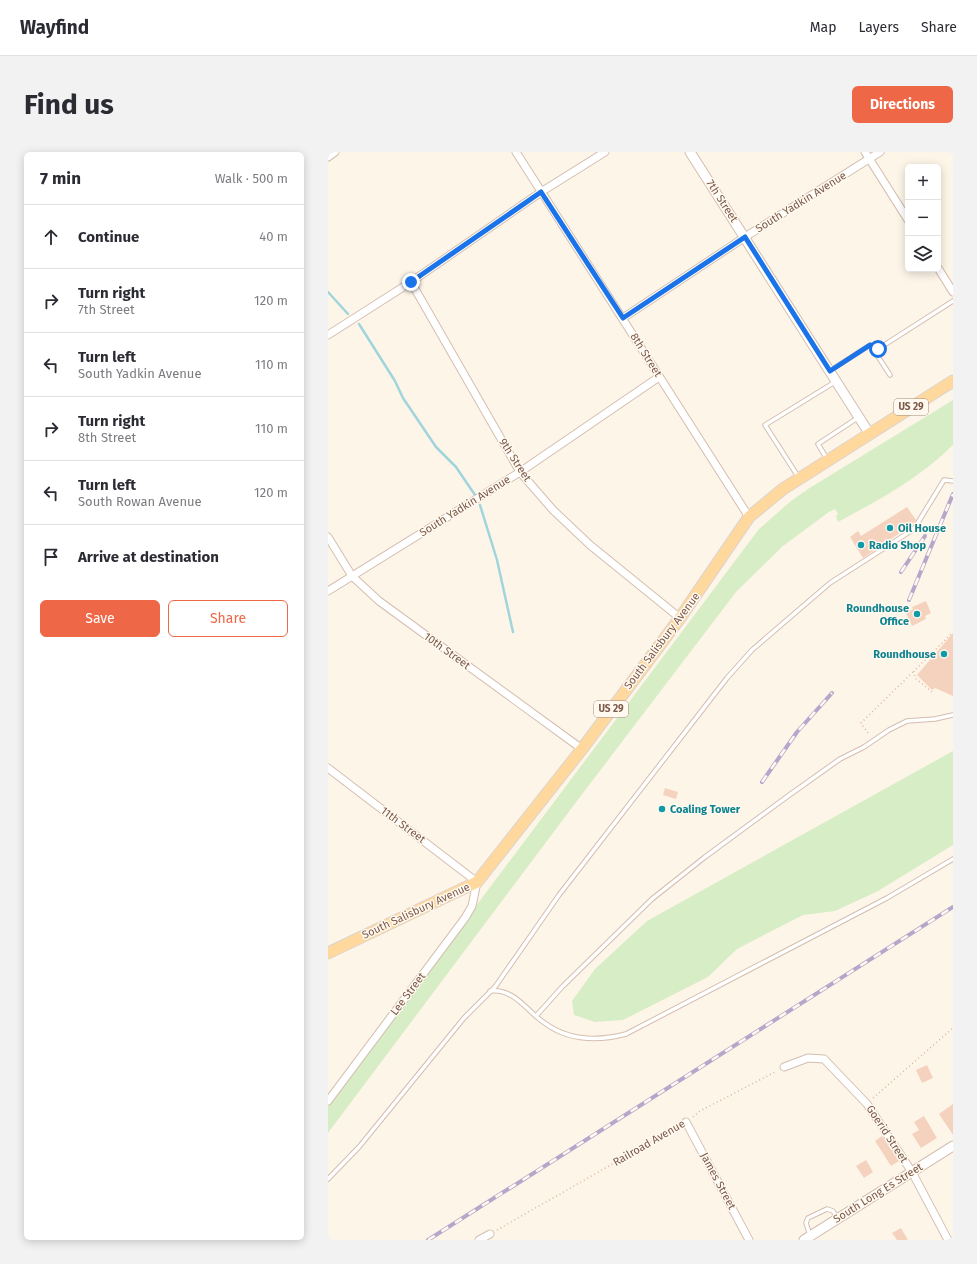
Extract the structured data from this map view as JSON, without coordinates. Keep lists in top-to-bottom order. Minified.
{"streets":{"main road":["US 29","South Salisbury Avenue"],"street":["7th Street","South Yadkin Avenue","8th Street","9th Street","10th Street","11th Street","Lee Street","Goerid Street","James Street","South Long Es Street"],"path":["Railroad Avenue"]},"crossings":[["7th Street","South Yadkin Avenue"],["7th Street","South Salisbury Avenue"],["South Yadkin Avenue","8th Street"],["South Yadkin Avenue","9th Street"],["South Yadkin Avenue","10th Street"],["8th Street","South Salisbury Avenue"],["9th Street","South Salisbury Avenue"],["South Salisbury Avenue","10th Street"],["South Salisbury Avenue","11th Street"],["South Salisbury Avenue","Lee Street"],["11th Street","Lee Street"],["Goerid Street","Railroad Avenue"],["Goerid Street","South Long Es Street"],["Railroad Avenue","James Street"]],"places":["Oil House","Radio Shop","Roundhouse Office","Roundhouse","Coaling Tower"],"page":{"header":"Wayfind","nav":["Map","Layers","Share"],"buttons":["Directions",["Save","Share"]],"title":"Find us","heading":["7 min","Walk · 500 m"],"map_buttons":["+","−"],"list":[["Continue","40 m"],["Turn right","7th Street","120 m"],["Turn left","South Yadkin Avenue","110 m"],["Turn right","8th Street","110 m"],["Turn left","South Rowan Avenue","120 m"],"Arrive at destination"]}}
